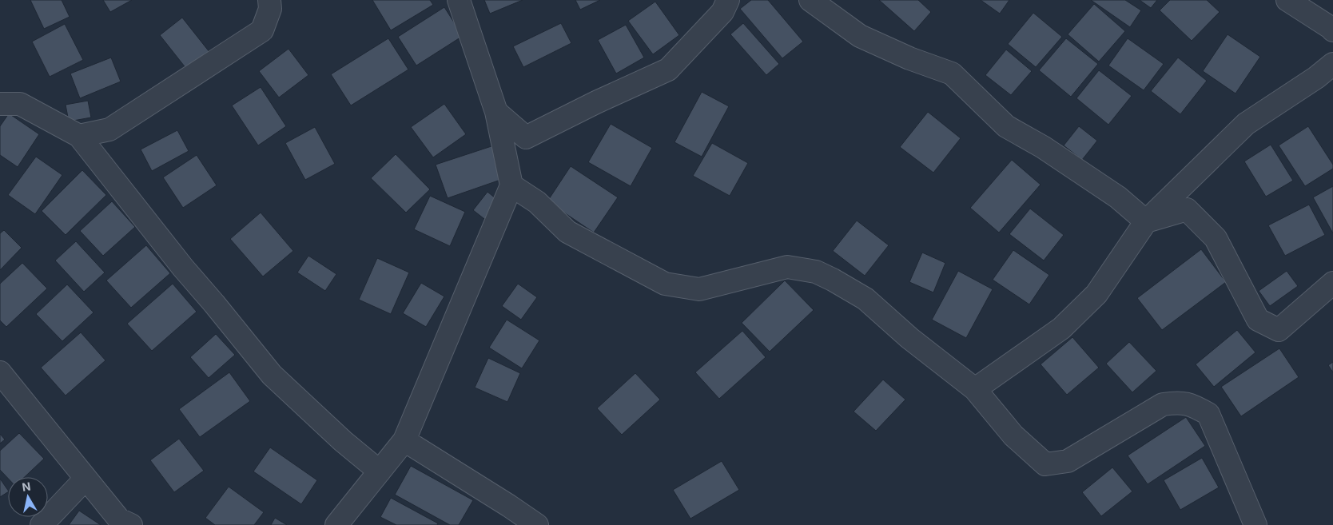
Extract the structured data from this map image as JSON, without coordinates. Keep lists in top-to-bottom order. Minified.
{"north":"top"}
